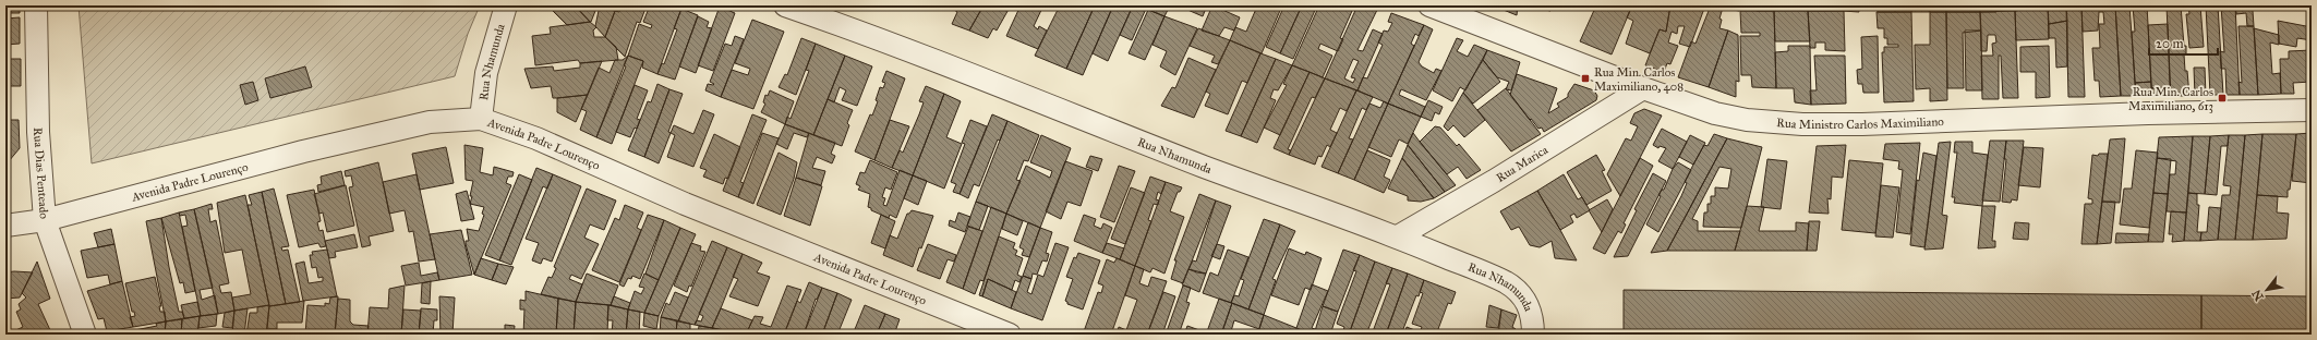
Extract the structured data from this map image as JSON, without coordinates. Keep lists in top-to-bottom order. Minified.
{"streets":{"street":["Rua Nhamunda","Rua Ministro Carlos Maximiliano","Avenida Padre Lourenço","Rua Marica","Rua Dias Penteado"]},"crossings":[["Rua Nhamunda","Avenida Padre Lourenço"],["Rua Nhamunda","Rua Marica"],["Rua Ministro Carlos Maximiliano","Rua Marica"],["Avenida Padre Lourenço","Rua Dias Penteado"]],"places":{"transit":["Rua Min. Carlos Maximiliano, 408","Rua Min. Carlos Maximiliano, 613"]},"scale_bar":"20 m","north":"bottom left"}
